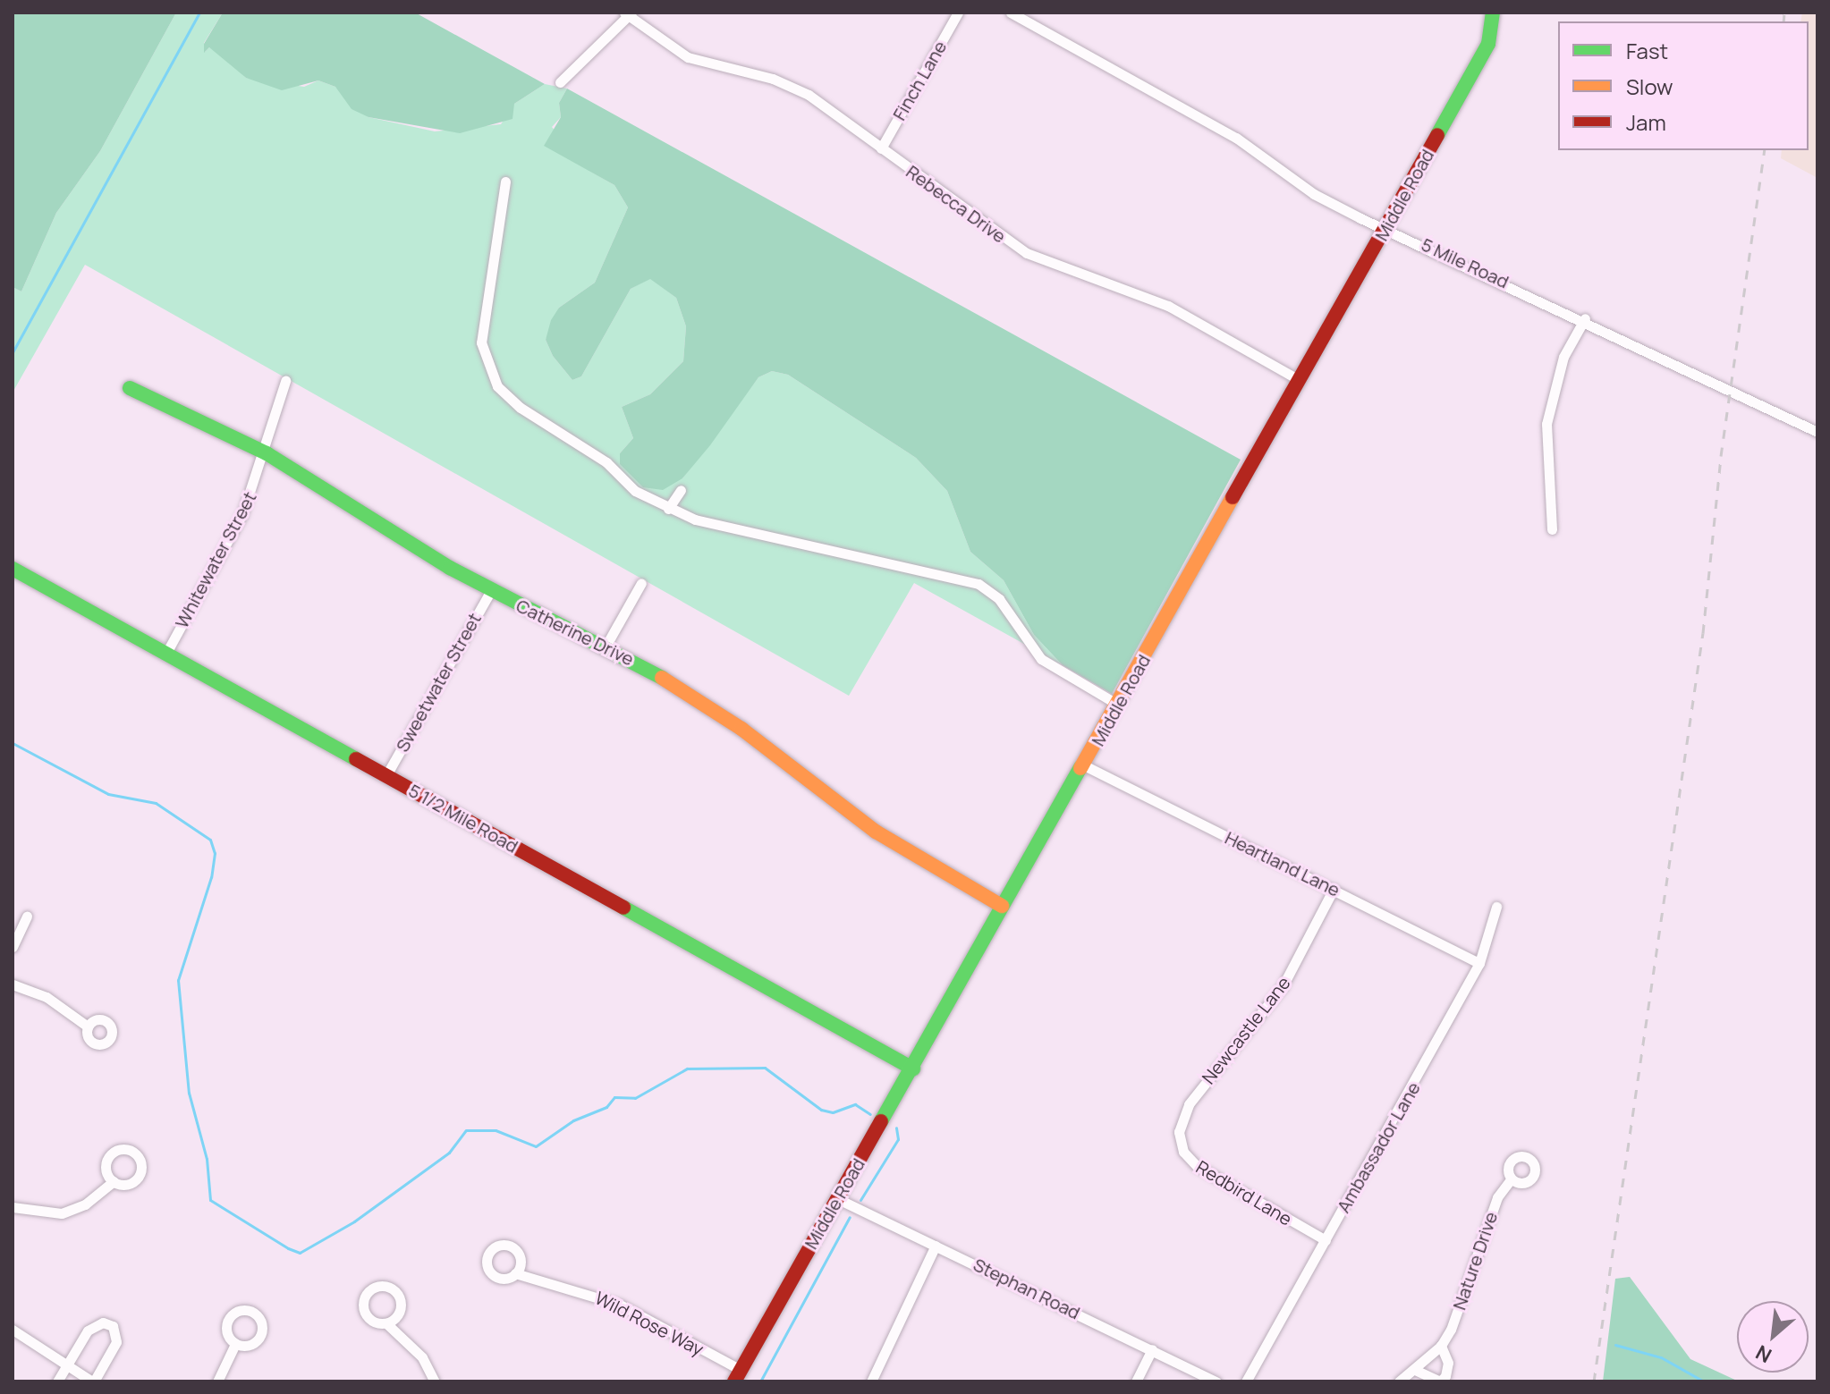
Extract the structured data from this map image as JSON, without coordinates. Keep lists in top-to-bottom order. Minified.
{"streets":{"street":["Finch Lane","Middle Road","Rebecca Drive","5 Mile Road","Whitewater Street","Catherine Drive","Sweetwater Street","5 1/2 Mile Road","Heartland Lane","Newcastle Lane","Ambassador Lane","Redbird Lane","Nature Drive","Stephan Road","Wild Rose Way"]},"crossings":[["Finch Lane","Rebecca Drive"],["Middle Road","Rebecca Drive"],["Middle Road","5 Mile Road"],["Middle Road","Catherine Drive"],["Middle Road","5 1/2 Mile Road"],["Middle Road","Heartland Lane"],["Middle Road","Stephan Road"],["Middle Road","Wild Rose Way"],["Whitewater Street","Catherine Drive"],["Whitewater Street","5 1/2 Mile Road"],["Catherine Drive","Sweetwater Street"],["Sweetwater Street","5 1/2 Mile Road"],["Heartland Lane","Newcastle Lane"],["Heartland Lane","Ambassador Lane"],["Newcastle Lane","Redbird Lane"],["Ambassador Lane","Redbird Lane"]],"legend":["Fast","Slow","Jam"],"north":"bottom left"}
